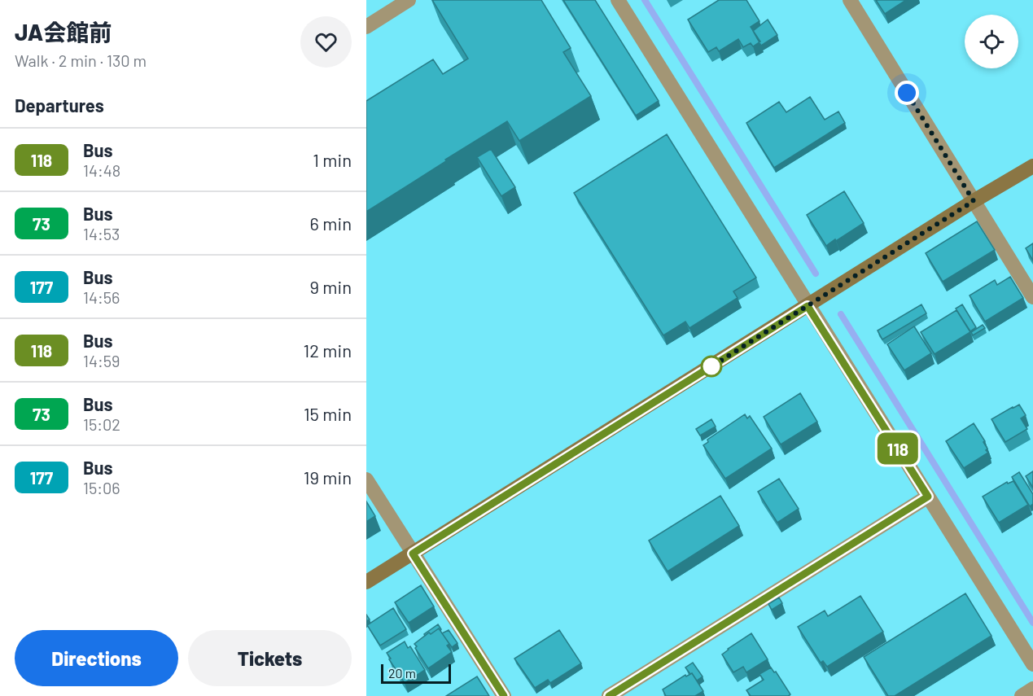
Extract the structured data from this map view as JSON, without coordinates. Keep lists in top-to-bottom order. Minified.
{"lines":["bus line 118"],"scale_bar":"20 m","page":{"heading":[["JA会館前","Walk · 2 min · 130 m"],"Departures"],"on_map":"118","list":[{"mark":"118","name":"Bus","note":"14:48","value":"1 min"},{"mark":"73","name":"Bus","note":"14:53","value":"6 min"},{"mark":"177","name":"Bus","note":"14:56","value":"9 min"},{"mark":"118","name":"Bus","note":"14:59","value":"12 min"},{"mark":"73","name":"Bus","note":"15:02","value":"15 min"},{"mark":"177","name":"Bus","note":"15:06","value":"19 min"}],"buttons":["Directions","Tickets"],"scale":"20 m"}}
